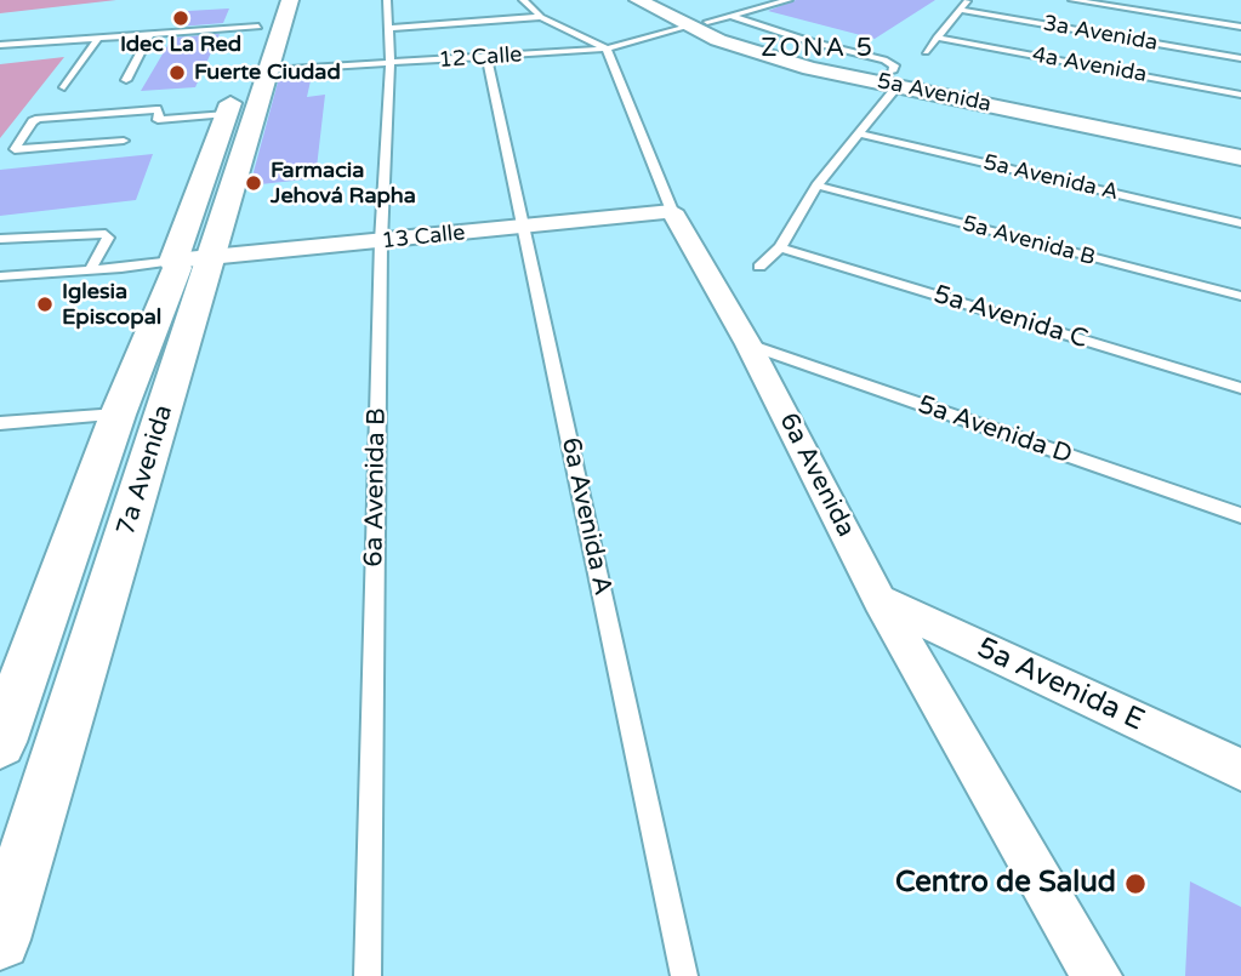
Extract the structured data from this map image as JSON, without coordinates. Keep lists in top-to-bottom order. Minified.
{"streets":{"street":["5a Avenida","13 Calle","7a Avenida","6a Avenida","5a Avenida E"],"lane":["3a Avenida","12 Calle","4a Avenida","5a Avenida A","5a Avenida B","5a Avenida C","5a Avenida D","6a Avenida B","6a Avenida A"]},"crossings":[["12 Calle","5a Avenida"],["12 Calle","7a Avenida"],["12 Calle","6a Avenida"],["12 Calle","6a Avenida B"],["12 Calle","6a Avenida A"],["13 Calle","7a Avenida"],["13 Calle","6a Avenida"],["13 Calle","6a Avenida B"],["13 Calle","6a Avenida A"],["5a Avenida D","6a Avenida"],["6a Avenida","5a Avenida E"]],"districts":["ZONA 5"],"places":["Idec La Red","Fuerte Ciudad","Farmacia Jehová Rapha","Iglesia Episcopal","Centro de Salud"]}
